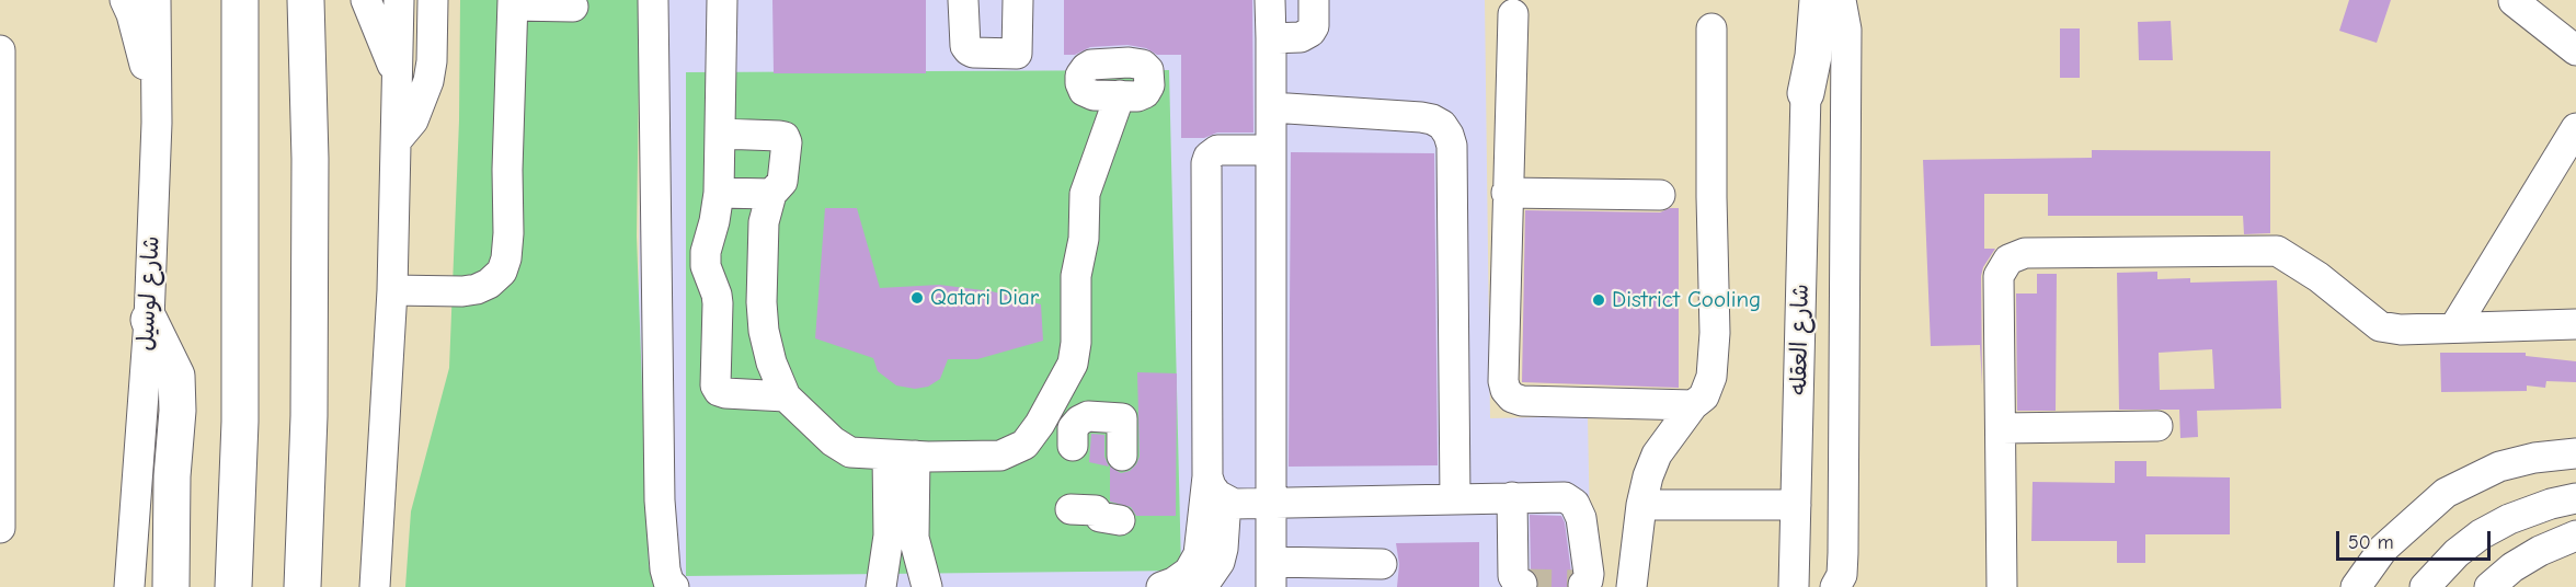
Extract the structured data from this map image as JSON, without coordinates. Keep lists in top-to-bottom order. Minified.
{"streets":{"street":["شارع لوسيل","شارع العقله"]},"places":["Qatari Diar","District Cooling"],"scale_bar":"50 m"}
